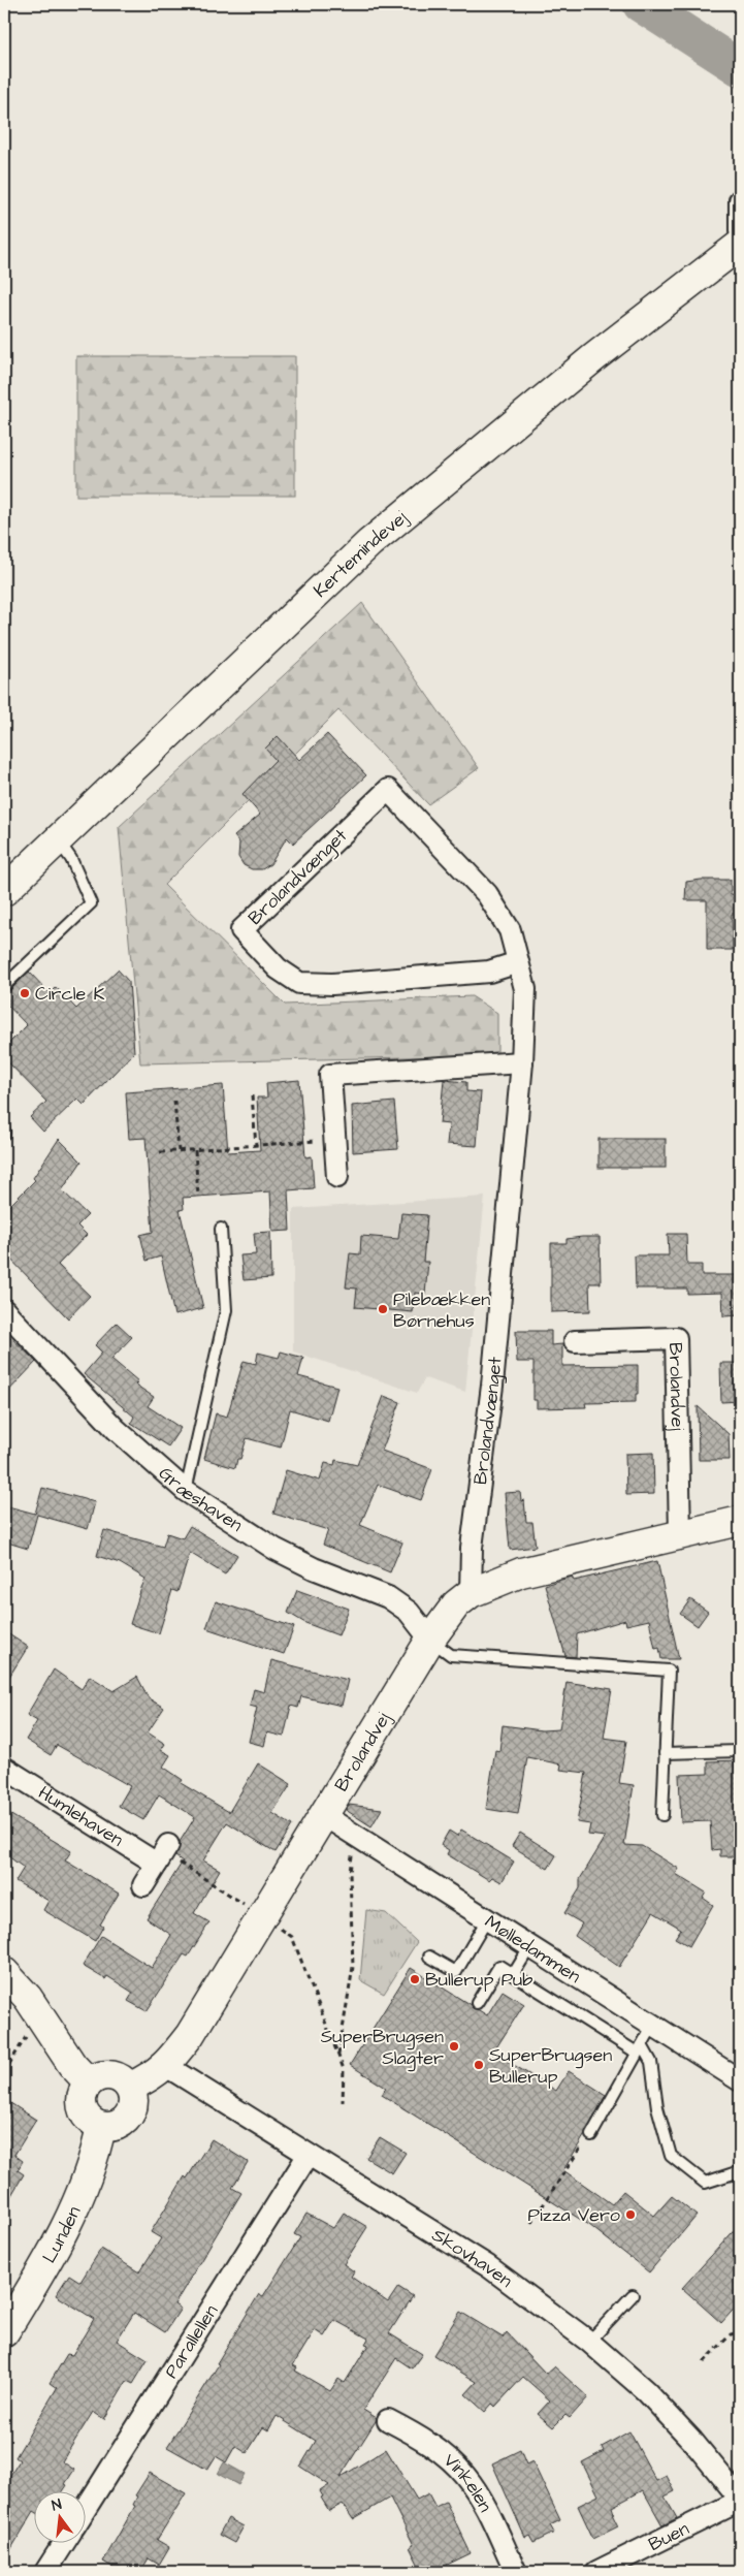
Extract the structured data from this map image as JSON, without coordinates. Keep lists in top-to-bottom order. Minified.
{"streets":{"street":["Kertemindevej","Brolandvænget","Brolandvej","Græshaven","Humlehaven","Mølledammen","Lunden","Skovhaven","Parallellen","Vinkelen","Buen"]},"crossings":[["Brolandvænget","Brolandvej"],["Brolandvej","Græshaven"],["Brolandvej","Mølledammen"],["Brolandvej","Lunden"],["Brolandvej","Skovhaven"],["Skovhaven","Parallellen"],["Skovhaven","Buen"]],"places":["Circle K","Pilebækken Børnehus","Bullerup Pub","SuperBrugsen Slagter","SuperBrugsen Bullerup","Pizza Vero"],"north":"top"}
